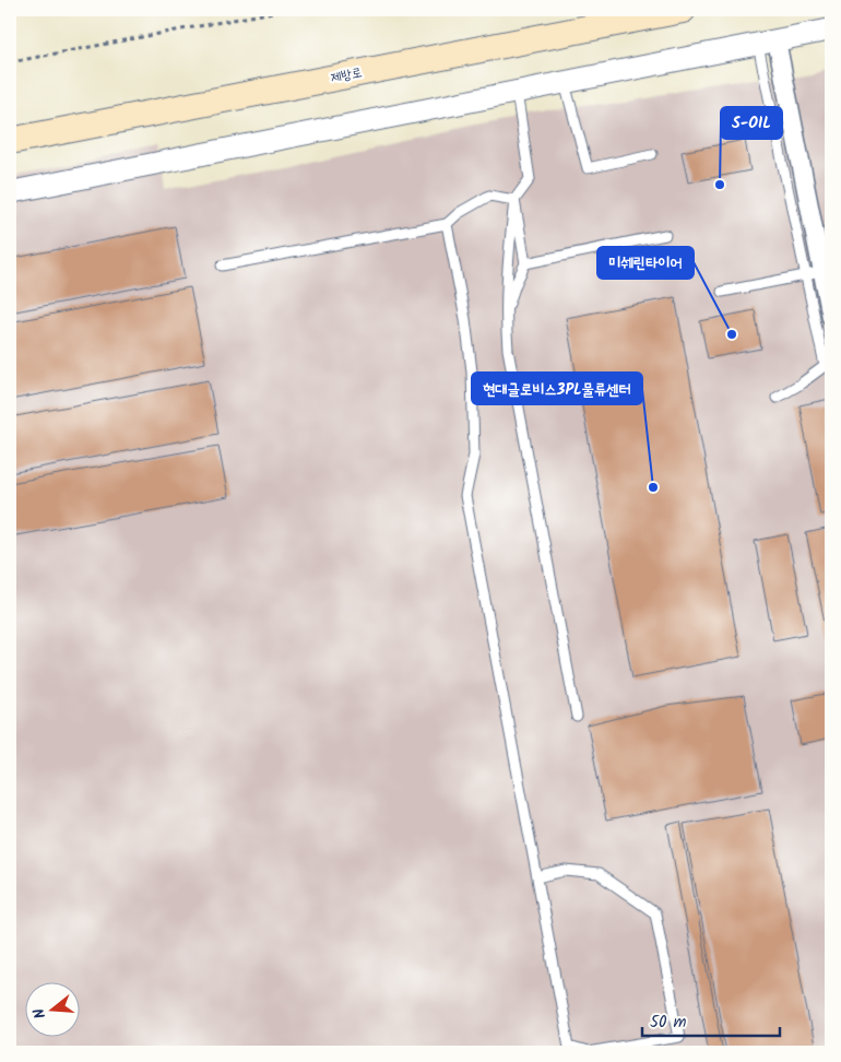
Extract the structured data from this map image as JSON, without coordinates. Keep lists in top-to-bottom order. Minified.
{"streets":{"main road":["제방로"]},"places":["S-OIL","미쉐린타이어","현대글로비스3PL물류센터"],"scale_bar":"50 m","north":"left"}
